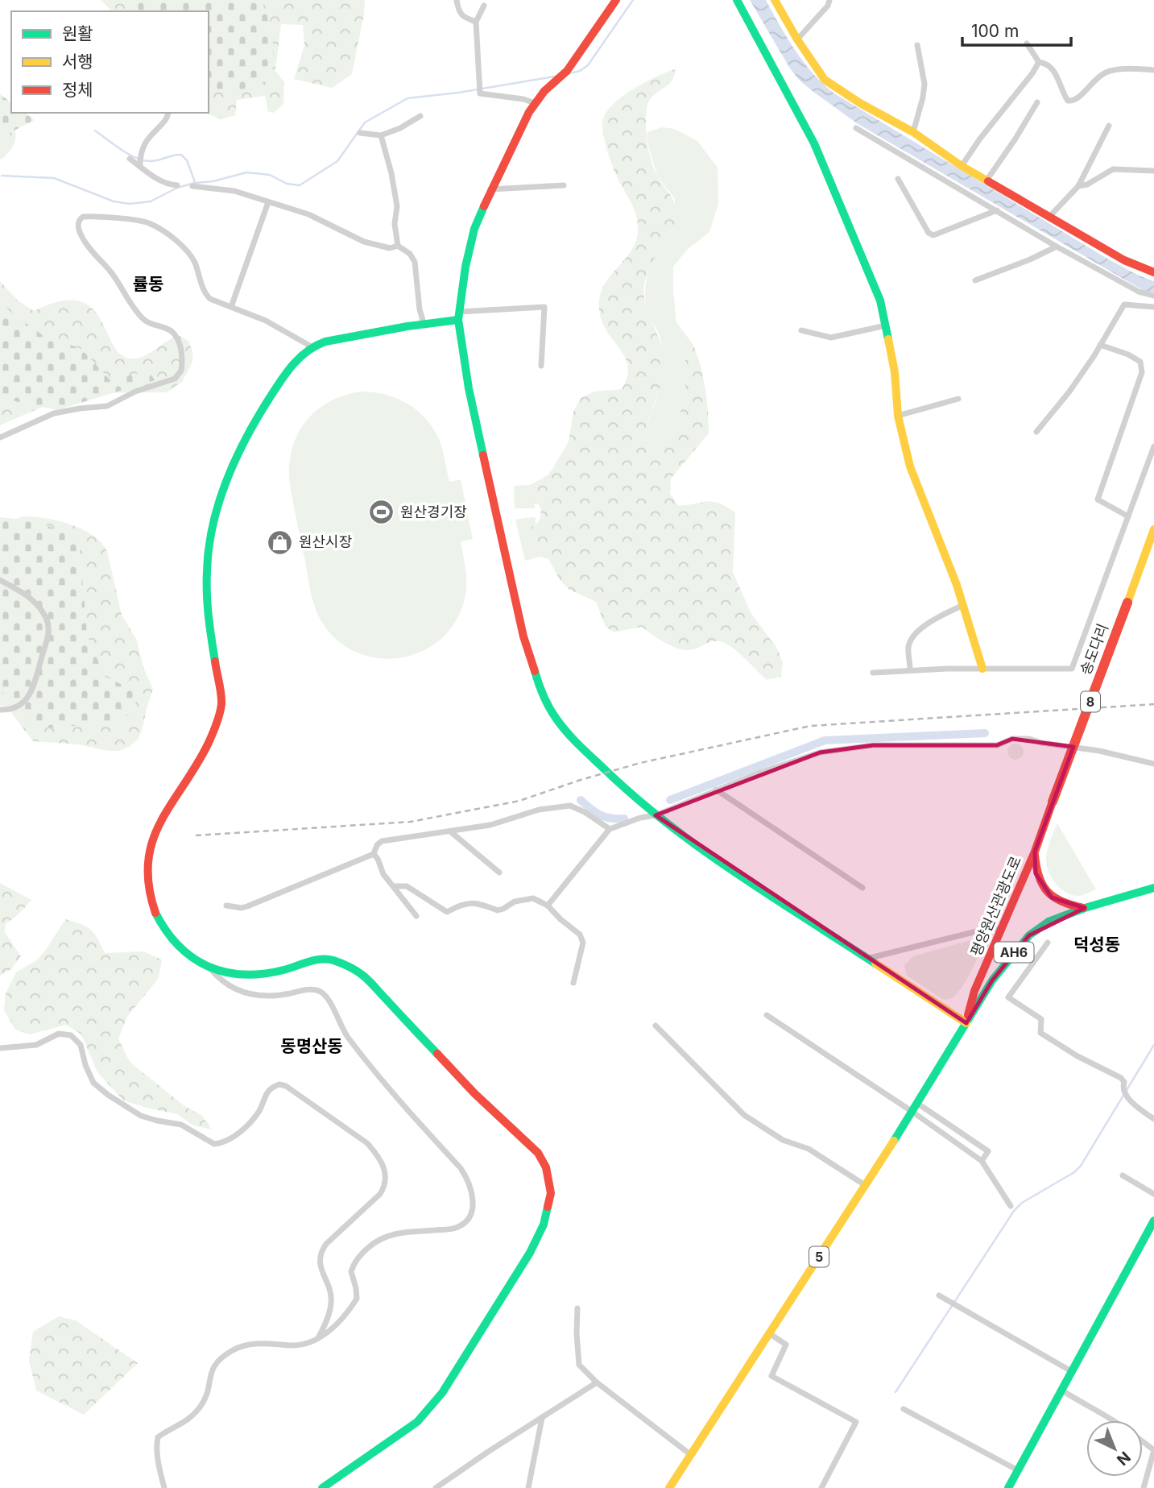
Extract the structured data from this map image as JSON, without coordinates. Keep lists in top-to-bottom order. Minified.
{"streets":{"main road":["송도다리","8","평양원산관광도로","AH6","5"]},"crossings":[["송도다리","평양원산관광도로"],["8","평양원산관광도로"],["8","AH6"],["평양원산관광도로","AH6"],["평양원산관광도로","5"],["AH6","5"]],"districts":["률동","덕성동","동명산동"],"places":{"sports":["원산경기장"],"shop":["원산시장"]},"legend":["원활","서행","정체"],"scale_bar":"100 m","north":"bottom right"}
